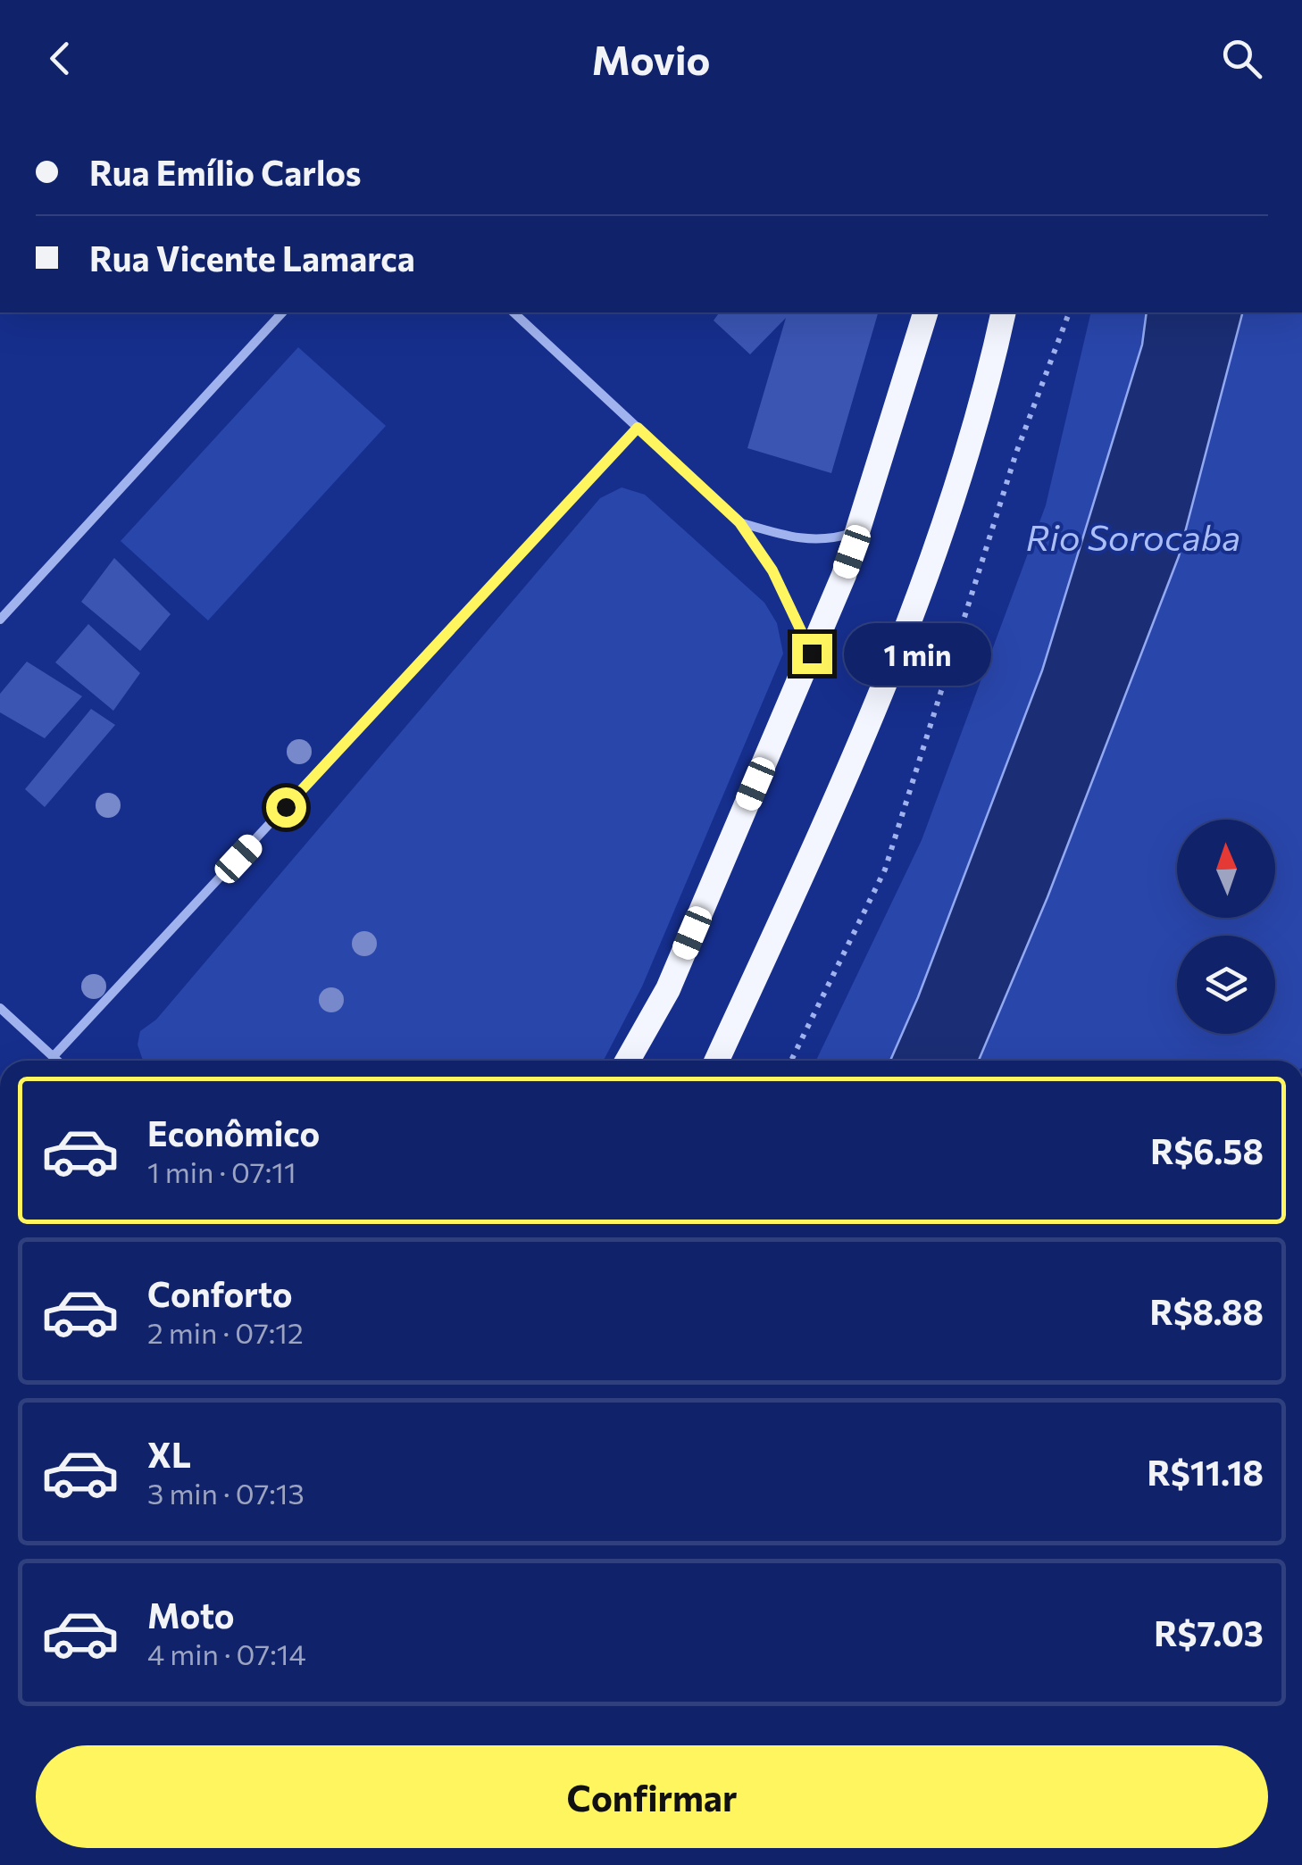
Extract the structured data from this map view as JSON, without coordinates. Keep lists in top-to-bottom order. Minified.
{"water":["Rio Sorocaba"],"north":"top","page":{"header":"Movio","banner":["Rua Emílio Carlos","Rua Vicente Lamarca"],"bubble":"1 min","list":[{"name":"Econômico","note":"1 min · 07:11","value":"R$6.58"},{"name":"Conforto","note":"2 min · 07:12","value":"R$8.88"},{"name":"XL","note":"3 min · 07:13","value":"R$11.18"},{"name":"Moto","note":"4 min · 07:14","value":"R$7.03"}],"buttons":"Confirmar"}}
